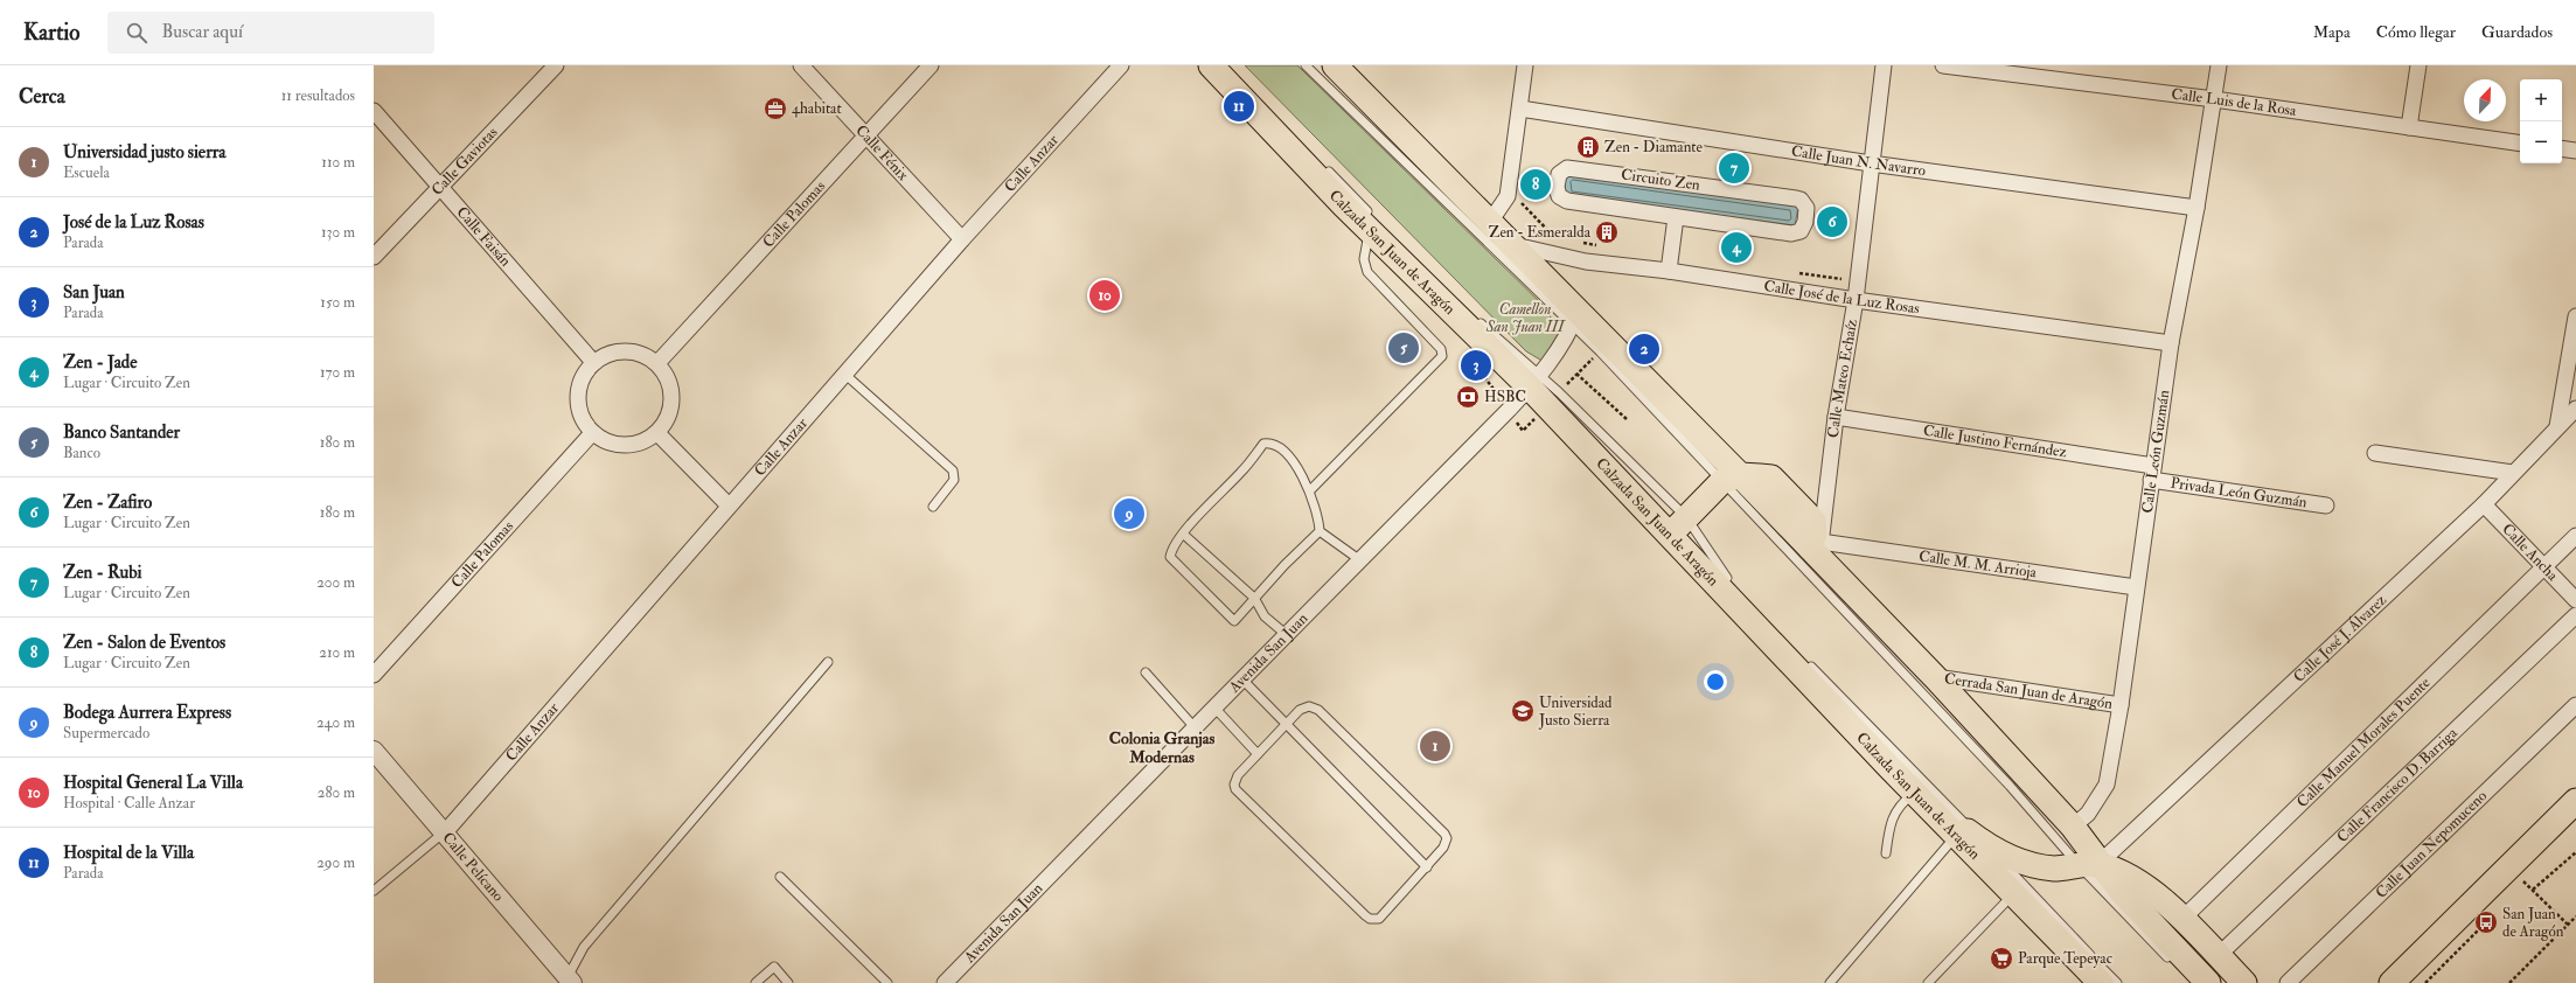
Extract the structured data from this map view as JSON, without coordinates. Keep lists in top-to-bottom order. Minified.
{"streets":{"main road":["Calzada San Juan de Aragón"],"street":["Calle Luis de la Rosa","Calle Fénix","Calle Gaviotas","Calle Juan N. Navarro","Calle Anzar","Circuito Zen","Calle Palomas","Calle Faisán","Calle José de la Luz Rosas","Calle Mateo Echaíz","Calle Justino Fernández","Calle León Guzmán","Privada León Guzmán","Calle Ancha","Calle M. M. Arrioja","Calle José J. Álvarez","Avenida San Juan","Cerrada San Juan de Aragón","Calle Manuel Morales Puente","Calle Francisco D. Barriga","Calle Juan Nepomuceno","Calle Pelícano"]},"crossings":[["Calle Luis de la Rosa","Calle León Guzmán"],["Calle Fénix","Calle Anzar"],["Calle Fénix","Calle Palomas"],["Calle Gaviotas","Calle Faisán"],["Calle Juan N. Navarro","Calle Mateo Echaíz"],["Calle Juan N. Navarro","Calle León Guzmán"],["Calle Anzar","Calle Pelícano"],["Calle Palomas","Calle Faisán"],["Calzada San Juan de Aragón","Avenida San Juan"],["Calle José de la Luz Rosas","Calle Mateo Echaíz"],["Calle José de la Luz Rosas","Calle León Guzmán"],["Calle Mateo Echaíz","Calle Justino Fernández"],["Calle Mateo Echaíz","Calle M. M. Arrioja"],["Calle Justino Fernández","Calle León Guzmán"],["Calle Justino Fernández","Privada León Guzmán"],["Calle León Guzmán","Privada León Guzmán"],["Calle León Guzmán","Calle M. M. Arrioja"],["Calle León Guzmán","Cerrada San Juan de Aragón"],["Calle Ancha","Calle José J. Álvarez"],["Calle Ancha","Calle Manuel Morales Puente"]],"districts":["Colonia Granjas Modernas"],"parks":["Camellon San Juan III"],"places":{"office":["4habitat"],"building":["Zen - Diamante","Zen - Esmeralda"],"bank":["HSBC"],"school or university":["Universidad Justo Sierra"],"bus stop":["San Juan de Aragón"],"supermarket":["Parque Tepeyac"]},"north":"top right","page":{"header":"Kartio","search":"Buscar aquí","nav":["Mapa","Cómo llegar","Guardados"],"heading":["Cerca","11 resultados"],"map_buttons":["+","−"],"pins":["11","7","8","6","4","10","5","2","3","9","1"],"list":[{"mark":"1","name":"Universidad justo sierra","note":"Escuela","value":"110 m"},{"mark":"2","name":"José de la Luz Rosas","note":"Parada","value":"130 m"},{"mark":"3","name":"San Juan","note":"Parada","value":"150 m"},{"mark":"4","name":"Zen - Jade","note":"Lugar · Circuito Zen","value":"170 m"},{"mark":"5","name":"Banco Santander","note":"Banco","value":"180 m"},{"mark":"6","name":"Zen - Zafiro","note":"Lugar · Circuito Zen","value":"180 m"},{"mark":"7","name":"Zen - Rubi","note":"Lugar · Circuito Zen","value":"200 m"},{"mark":"8","name":"Zen - Salon de Eventos","note":"Lugar · Circuito Zen","value":"210 m"},{"mark":"9","name":"Bodega Aurrera Express","note":"Supermercado","value":"240 m"},{"mark":"10","name":"Hospital General La Villa","note":"Hospital · Calle Anzar","value":"280 m"},{"mark":"11","name":"Hospital de la Villa","note":"Parada","value":"290 m"}]}}
